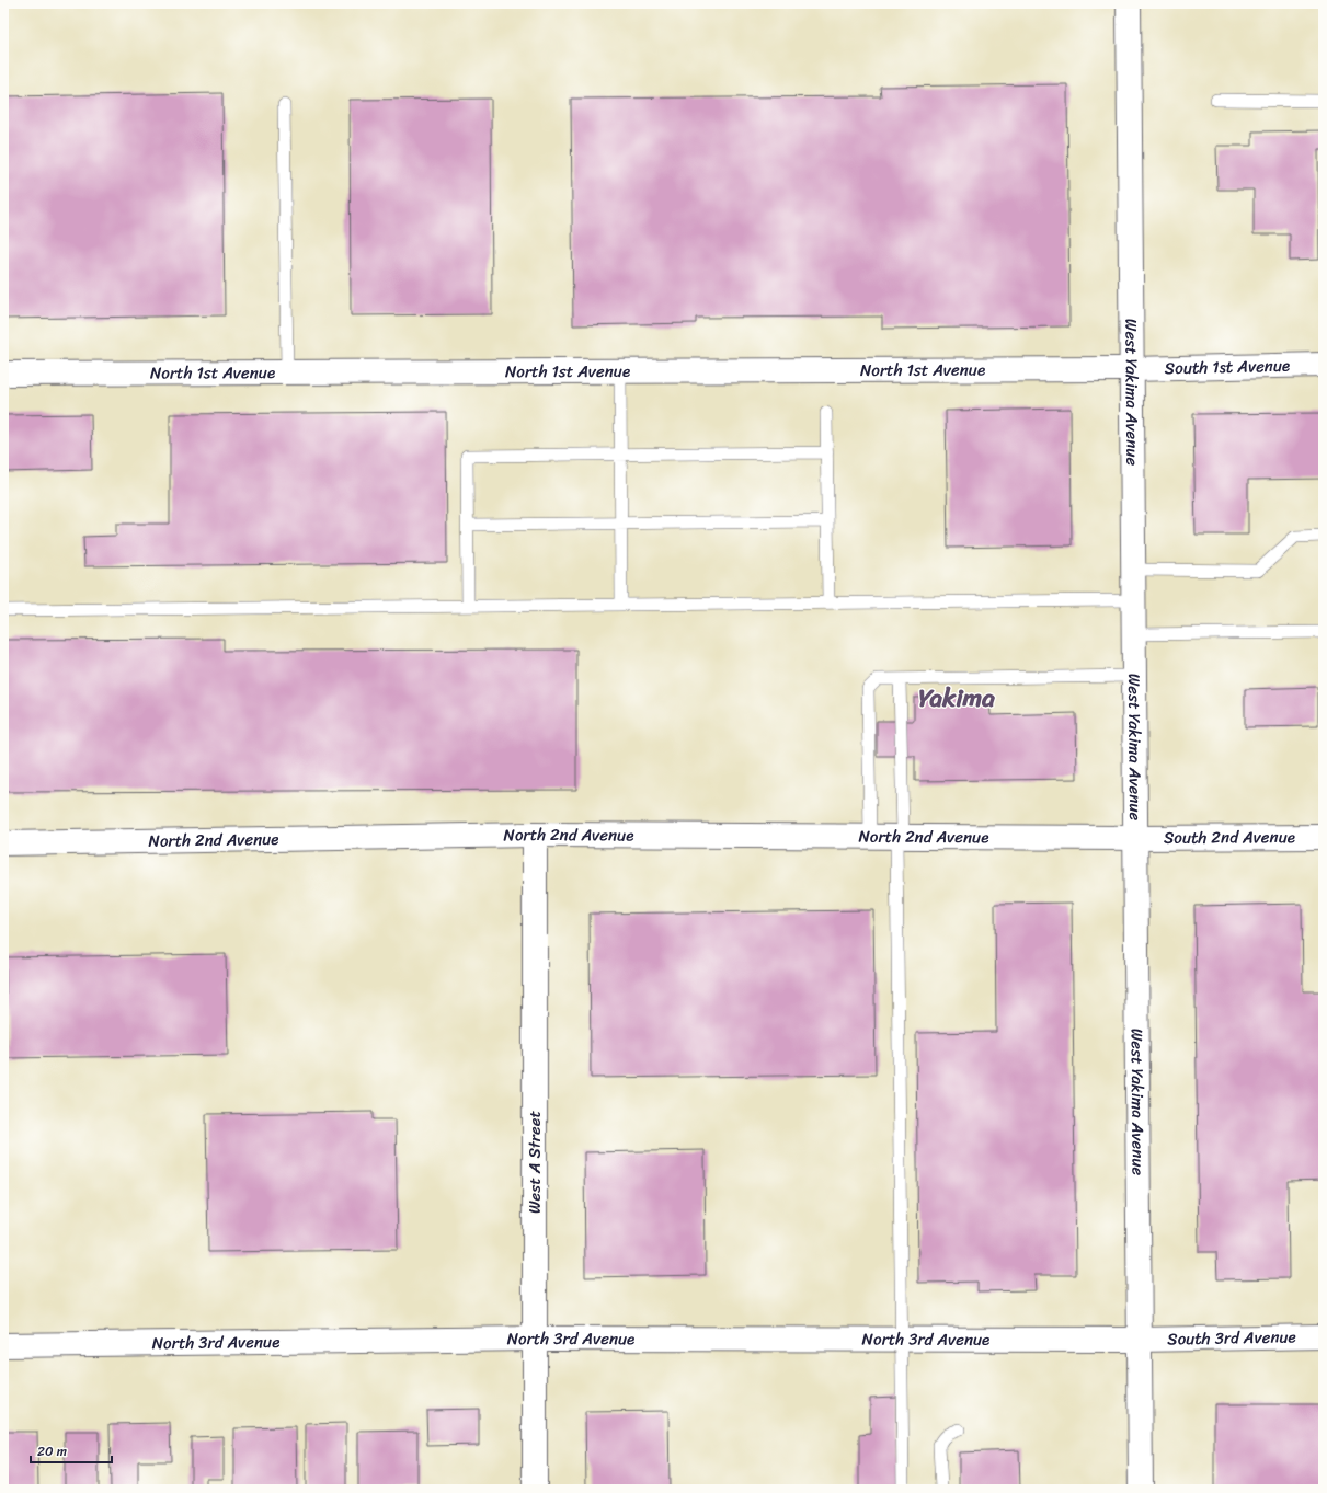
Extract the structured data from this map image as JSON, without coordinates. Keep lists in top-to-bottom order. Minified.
{"streets":{"street":["South 1st Avenue","North 1st Avenue","West Yakima Avenue","North 2nd Avenue","South 2nd Avenue","West A Street","South 3rd Avenue","North 3rd Avenue"]},"crossings":[["South 1st Avenue","North 1st Avenue"],["South 1st Avenue","West Yakima Avenue"],["North 1st Avenue","West Yakima Avenue"],["West Yakima Avenue","North 2nd Avenue"],["West Yakima Avenue","South 2nd Avenue"],["West Yakima Avenue","South 3rd Avenue"],["West Yakima Avenue","North 3rd Avenue"],["North 2nd Avenue","South 2nd Avenue"],["North 2nd Avenue","West A Street"],["West A Street","North 3rd Avenue"],["South 3rd Avenue","North 3rd Avenue"]],"districts":["Yakima"],"scale_bar":"20 m"}
